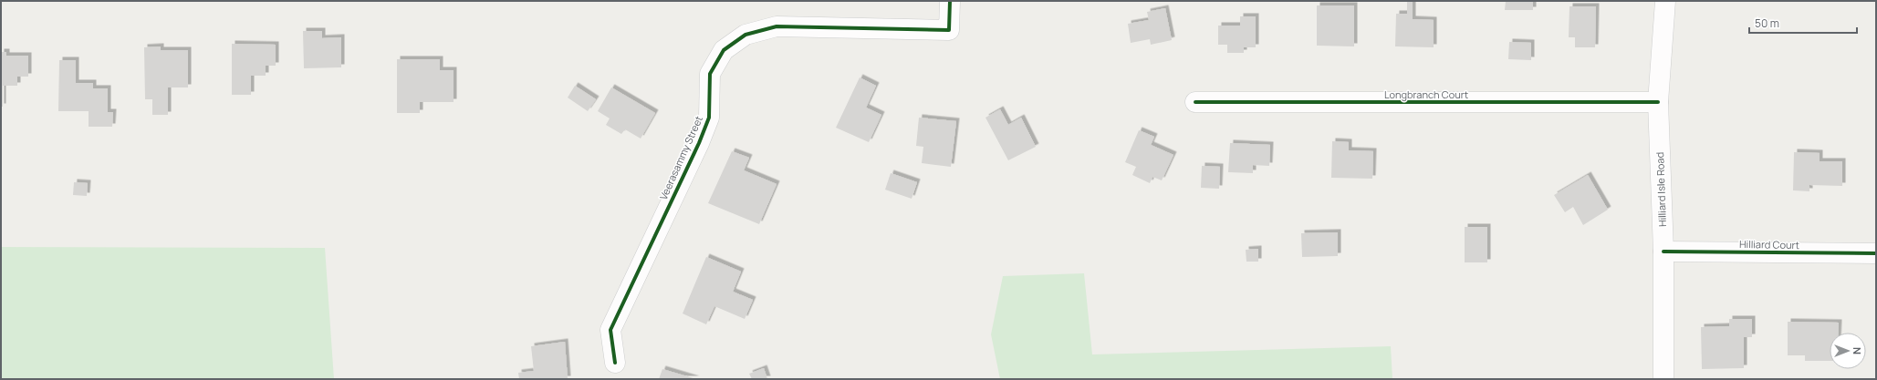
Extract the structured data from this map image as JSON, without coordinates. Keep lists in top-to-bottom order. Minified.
{"streets":{"street":["Longbranch Court","Veerasammy Street","Hilliard Isle Road","Hilliard Court"]},"crossings":[["Longbranch Court","Hilliard Isle Road"],["Hilliard Isle Road","Hilliard Court"]],"scale_bar":"50 m","north":"right"}
